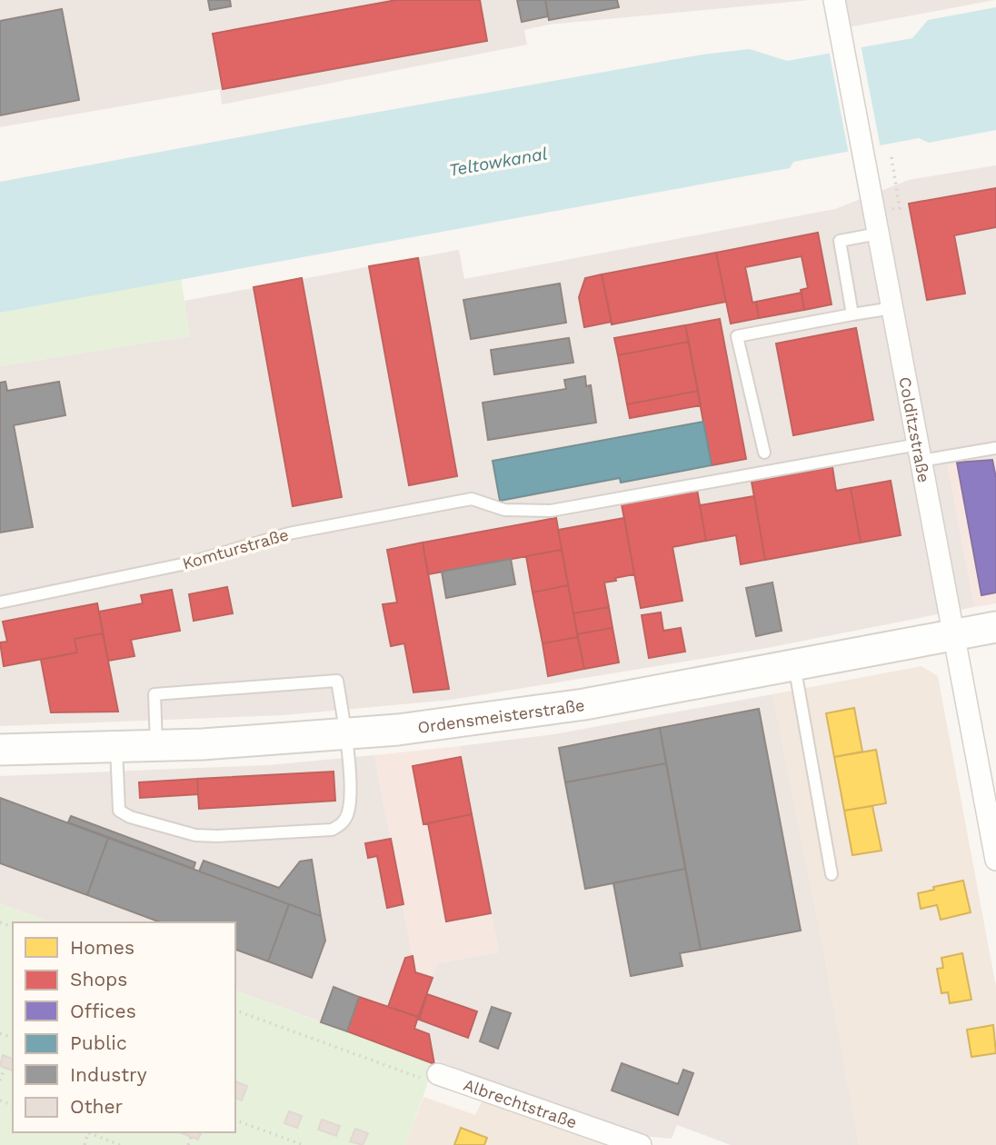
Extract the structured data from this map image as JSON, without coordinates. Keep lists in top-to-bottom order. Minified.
{"streets":{"street":["Colditzstraße","Ordensmeisterstraße","Albrechtstraße"],"lane":["Komturstraße"]},"crossings":[["Colditzstraße","Komturstraße"],["Colditzstraße","Ordensmeisterstraße"]],"water":["Teltowkanal"],"legend":["Homes","Shops","Offices","Public","Industry","Other"]}
